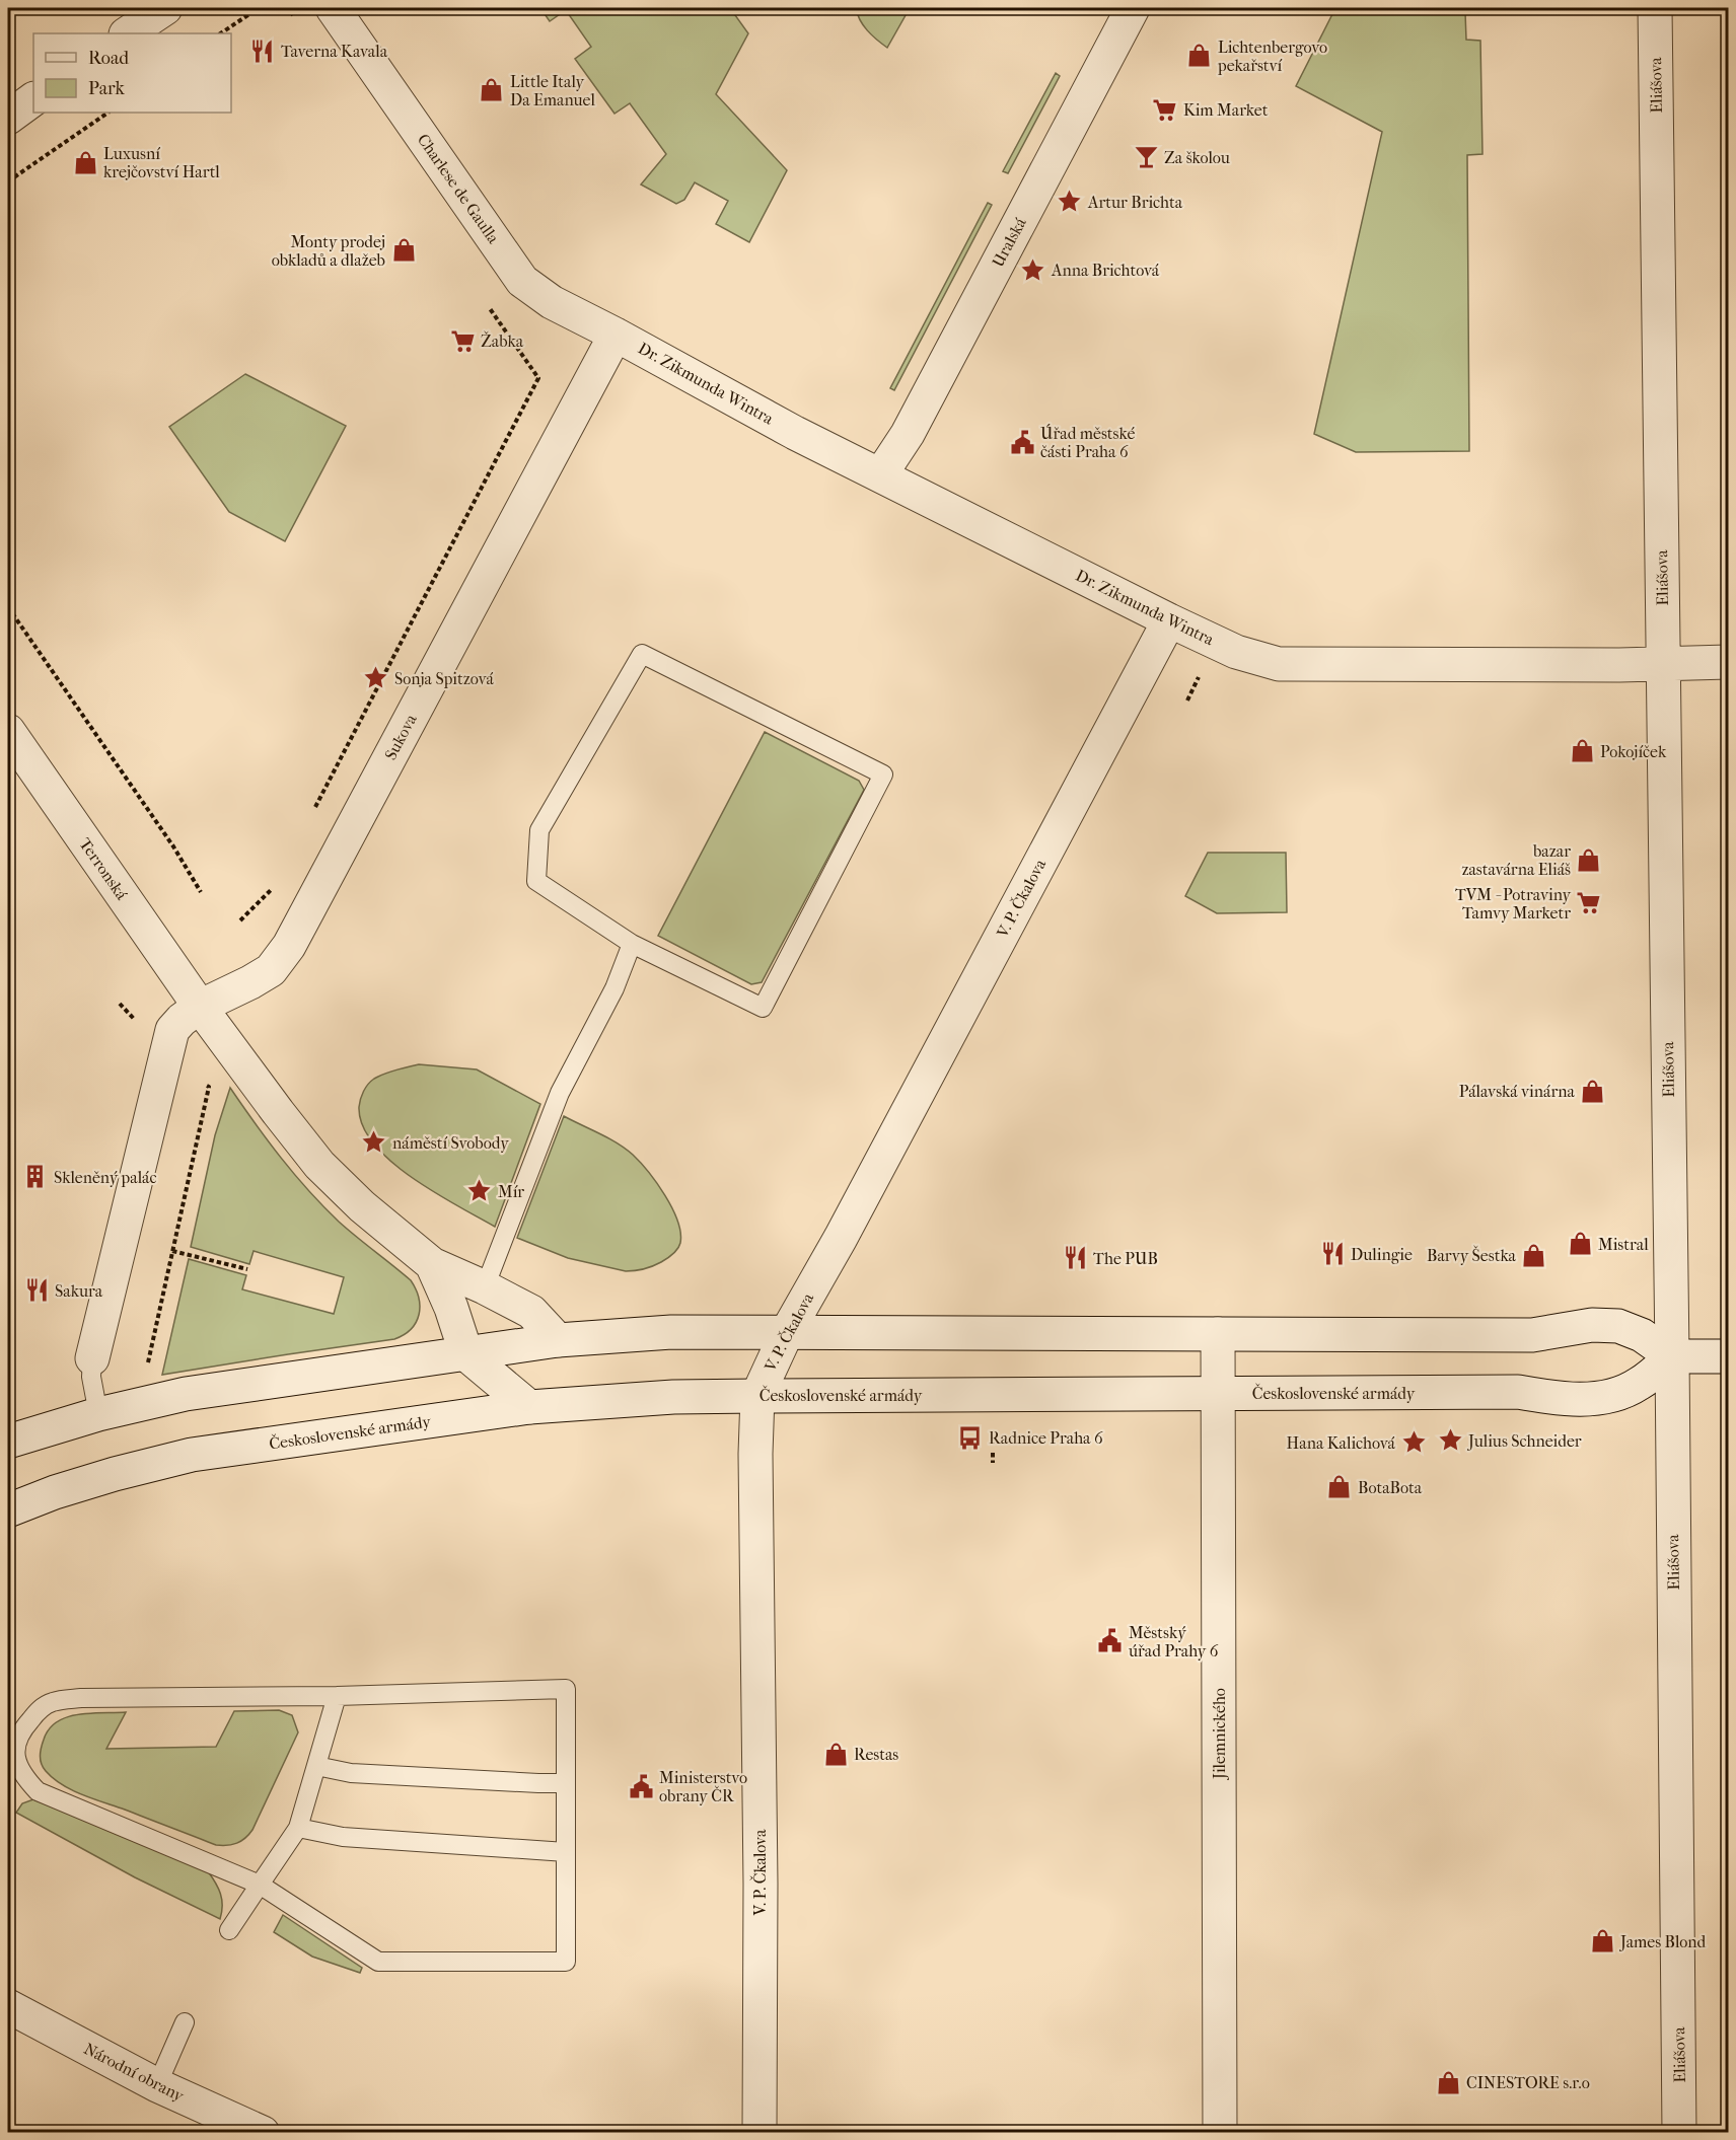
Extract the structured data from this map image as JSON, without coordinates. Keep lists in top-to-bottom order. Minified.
{"streets":{"street":["Eliášova","Charlese de Gaulla","Uralská","Dr. Zikmunda Wintra","Sukova","Terronská","V. P. Čkalova","Československé armády","Jilemnického","Národní obrany"]},"crossings":[["Eliášova","Dr. Zikmunda Wintra"],["Eliášova","Československé armády"],["Charlese de Gaulla","Dr. Zikmunda Wintra"],["Charlese de Gaulla","Sukova"],["Uralská","Dr. Zikmunda Wintra"],["Dr. Zikmunda Wintra","Sukova"],["Dr. Zikmunda Wintra","V. P. Čkalova"],["Sukova","Terronská"],["V. P. Čkalova","Československé armády"],["Československé armády","Jilemnického"]],"places":{"restaurant":["Taverna Kavala","Dulingie","The PUB","Sakura"],"shop":["Lichtenbergovo pekařství","Little Italy Da Emanuel","Luxusní krejčovství Hartl","Monty prodej obkladů a dlažeb","Pokojíček","bazar zastavárna Eliáš","Pálavská vinárna","Mistral","Barvy Šestka","BotaBota","Restas","James Blond","CINESTORE s.r.o"],"supermarket":["Kim Market","Žabka","TVM - Potraviny Tamvy Marketr"],"bar":["Za školou"],"place":["Artur Brichta","Anna Brichtová","Sonja Spitzová","náměstí Svobody","Mír","Julius Schneider","Hana Kalichová"],"public building":["Úřad městské části Praha 6","Městský úřad Prahy 6","Ministerstvo obrany ČR"],"building":["Skleněný palác"],"bus stop":["Radnice Praha 6"]},"legend":["Road","Park"]}
